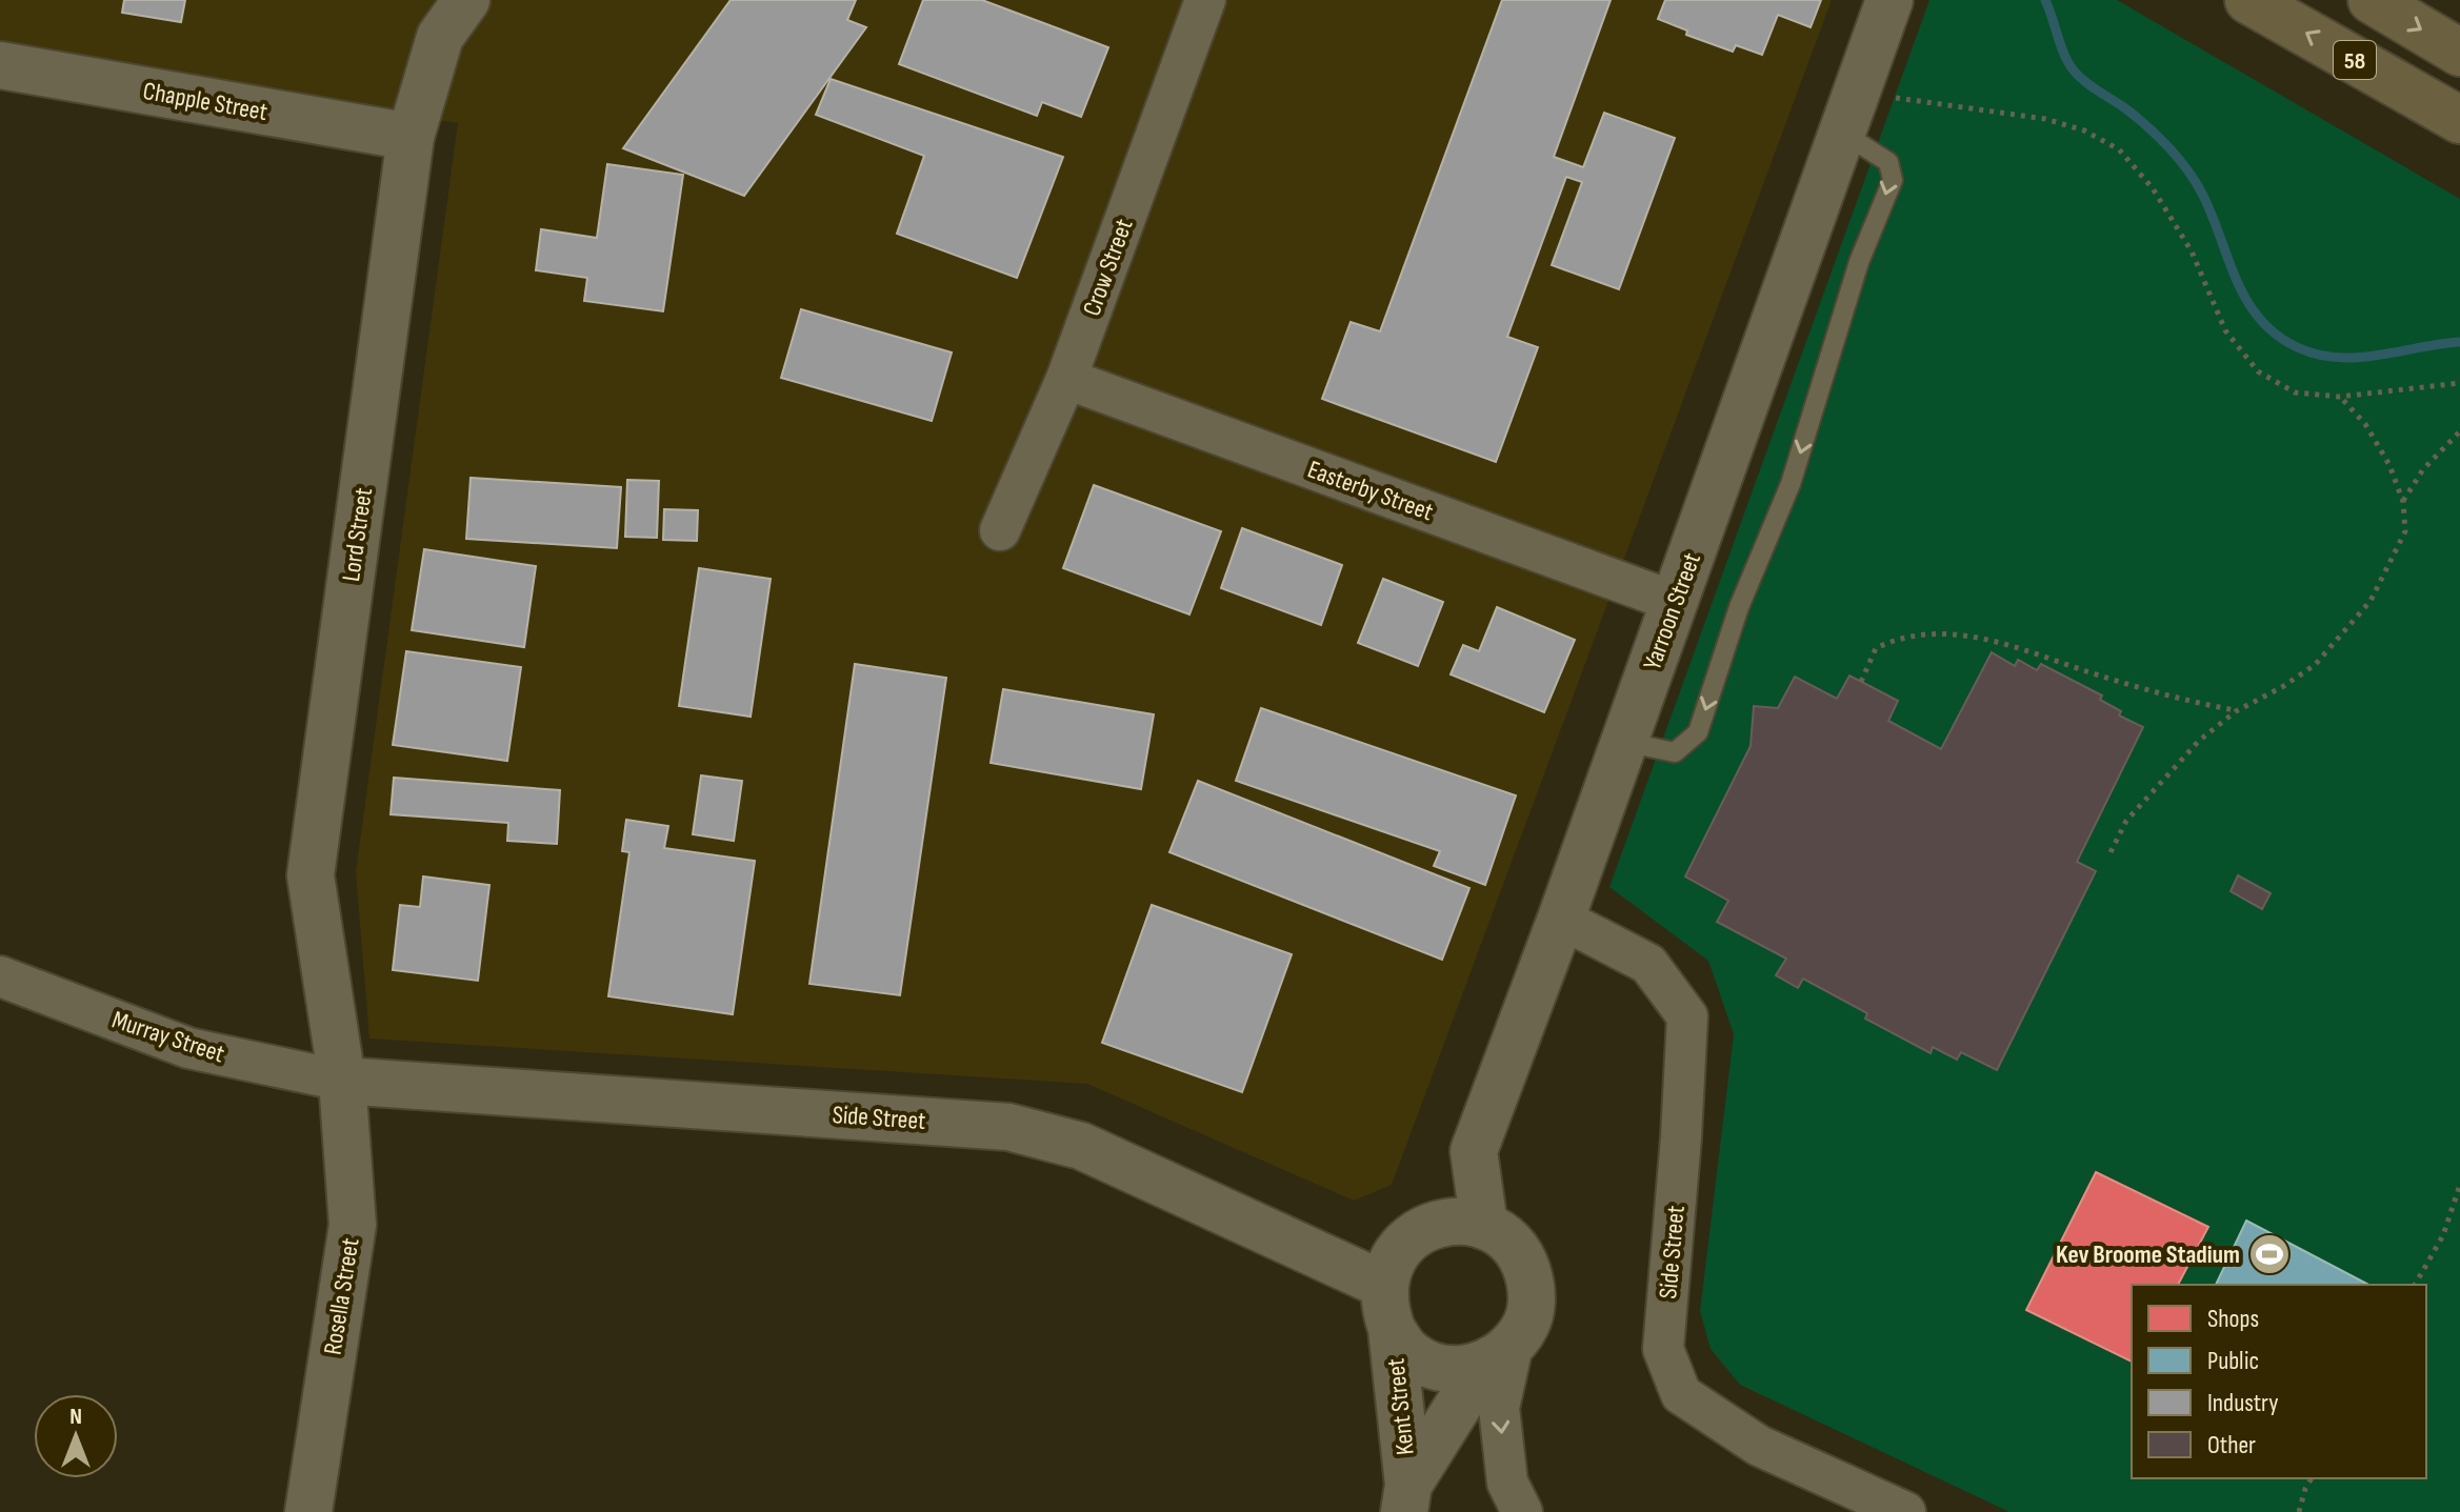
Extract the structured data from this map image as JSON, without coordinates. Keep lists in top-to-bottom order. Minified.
{"streets":{"main road":["58"],"street":["Chapple Street","Crow Street","Easterby Street","Lord Street","Yarroon Street","Murray Street","Side Street","Rosella Street","Kent Street"]},"crossings":[["Chapple Street","Lord Street"],["Crow Street","Easterby Street"],["Easterby Street","Yarroon Street"],["Lord Street","Murray Street"],["Lord Street","Side Street"],["Lord Street","Rosella Street"],["Yarroon Street","Side Street"],["Yarroon Street","Kent Street"],["Murray Street","Side Street"],["Murray Street","Rosella Street"],["Side Street","Rosella Street"],["Side Street","Kent Street"]],"places":{"sports":["Kev Broome Stadium"]},"legend":["Shops","Public","Industry","Other"],"north":"top"}
